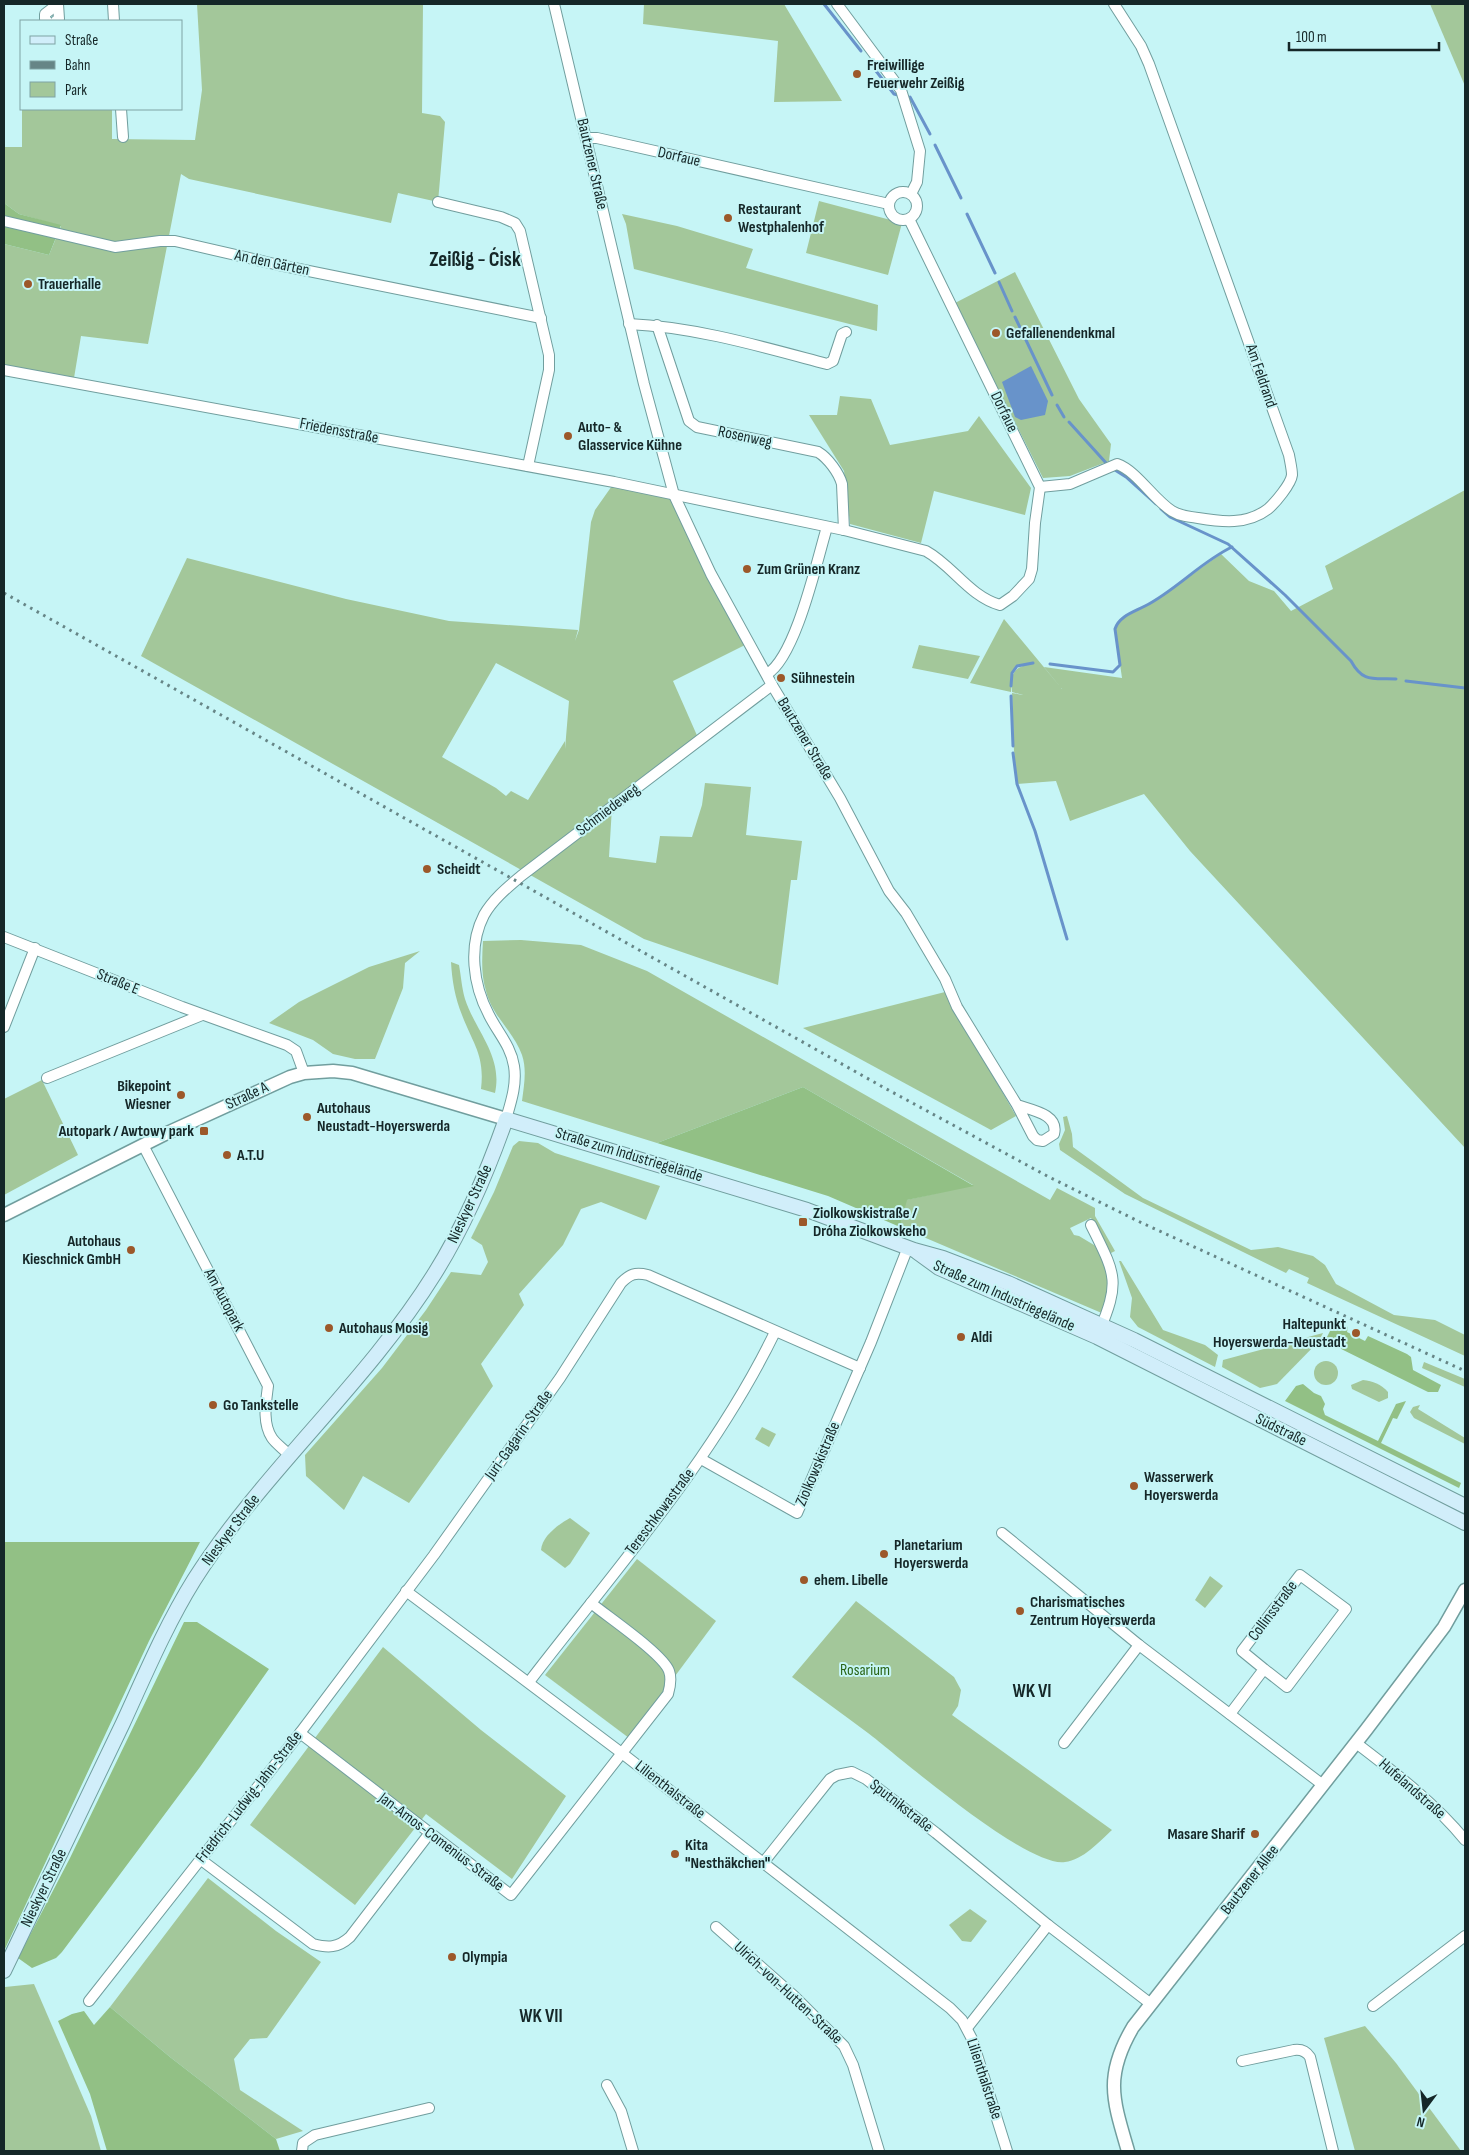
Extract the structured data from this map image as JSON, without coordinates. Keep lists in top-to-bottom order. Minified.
{"streets":{"main road":["Straße zum Industriegelände","Nieskyer Straße","Südstraße"],"street":["Dorfaue","Bautzener Straße","An den Gärten","Am Feldrand","Friedensstraße","Rosenweg","Schmiedeweg","Straße E","Straße A","Am Autopark","Juri-Gagarin-Straße","Ziolkowskistraße","Tereschkowastraße","Collinsstraße","Hufelandstraße","Lilienthalstraße","Friedrich-Ludwig-Jahn-Straße","Sputnikstraße","Jan-Amos-Comenius-Straße","Bautzener Allee","Ulrich-von-Hutten-Straße"]},"crossings":[["Dorfaue","Bautzener Straße"],["Dorfaue","Am Feldrand"],["Bautzener Straße","Friedensstraße"],["Bautzener Straße","Schmiedeweg"],["Schmiedeweg","Straße A"],["Schmiedeweg","Straße zum Industriegelände"],["Schmiedeweg","Nieskyer Straße"],["Straße E","Straße A"],["Straße A","Straße zum Industriegelände"],["Straße A","Nieskyer Straße"],["Straße A","Am Autopark"],["Straße zum Industriegelände","Nieskyer Straße"],["Straße zum Industriegelände","Südstraße"],["Straße zum Industriegelände","Ziolkowskistraße"],["Nieskyer Straße","Am Autopark"],["Juri-Gagarin-Straße","Tereschkowastraße"],["Juri-Gagarin-Straße","Lilienthalstraße"],["Juri-Gagarin-Straße","Friedrich-Ludwig-Jahn-Straße"],["Ziolkowskistraße","Tereschkowastraße"],["Tereschkowastraße","Lilienthalstraße"],["Hufelandstraße","Bautzener Allee"],["Lilienthalstraße","Friedrich-Ludwig-Jahn-Straße"],["Lilienthalstraße","Sputnikstraße"],["Lilienthalstraße","Jan-Amos-Comenius-Straße"],["Friedrich-Ludwig-Jahn-Straße","Jan-Amos-Comenius-Straße"],["Sputnikstraße","Bautzener Allee"]],"districts":["Zeißig - Ćisk","WK VI","WK VII"],"parks":["Rosarium"],"places":{"other":["Freiwillige Feuerwehr Zeißig","Restaurant Westphalenhof","Trauerhalle","Gefallenendenkmal","Auto- & Glasservice Kühne","Zum Grünen Kranz","Sühnestein","Scheidt","Bikepoint Wiesner","Autohaus Neustadt-Hoyerswerda","A.T.U","Autohaus Kieschnick GmbH","Autohaus Mosig","Haltepunkt Hoyerswerda-Neustadt","Aldi","Go Tankstelle","Wasserwerk Hoyerswerda","Planetarium Hoyerswerda","ehem. Libelle","Charismatisches Zentrum Hoyerswerda","Masare Sharif","Kita \"Nesthäkchen\"","Olympia"],"transit":["Autopark / Awtowy park","Ziolkowskistraße / Dróha Ziolkowskeho"]},"legend":["Straße","Bahn","Park"],"scale_bar":"100 m","north":"bottom"}
